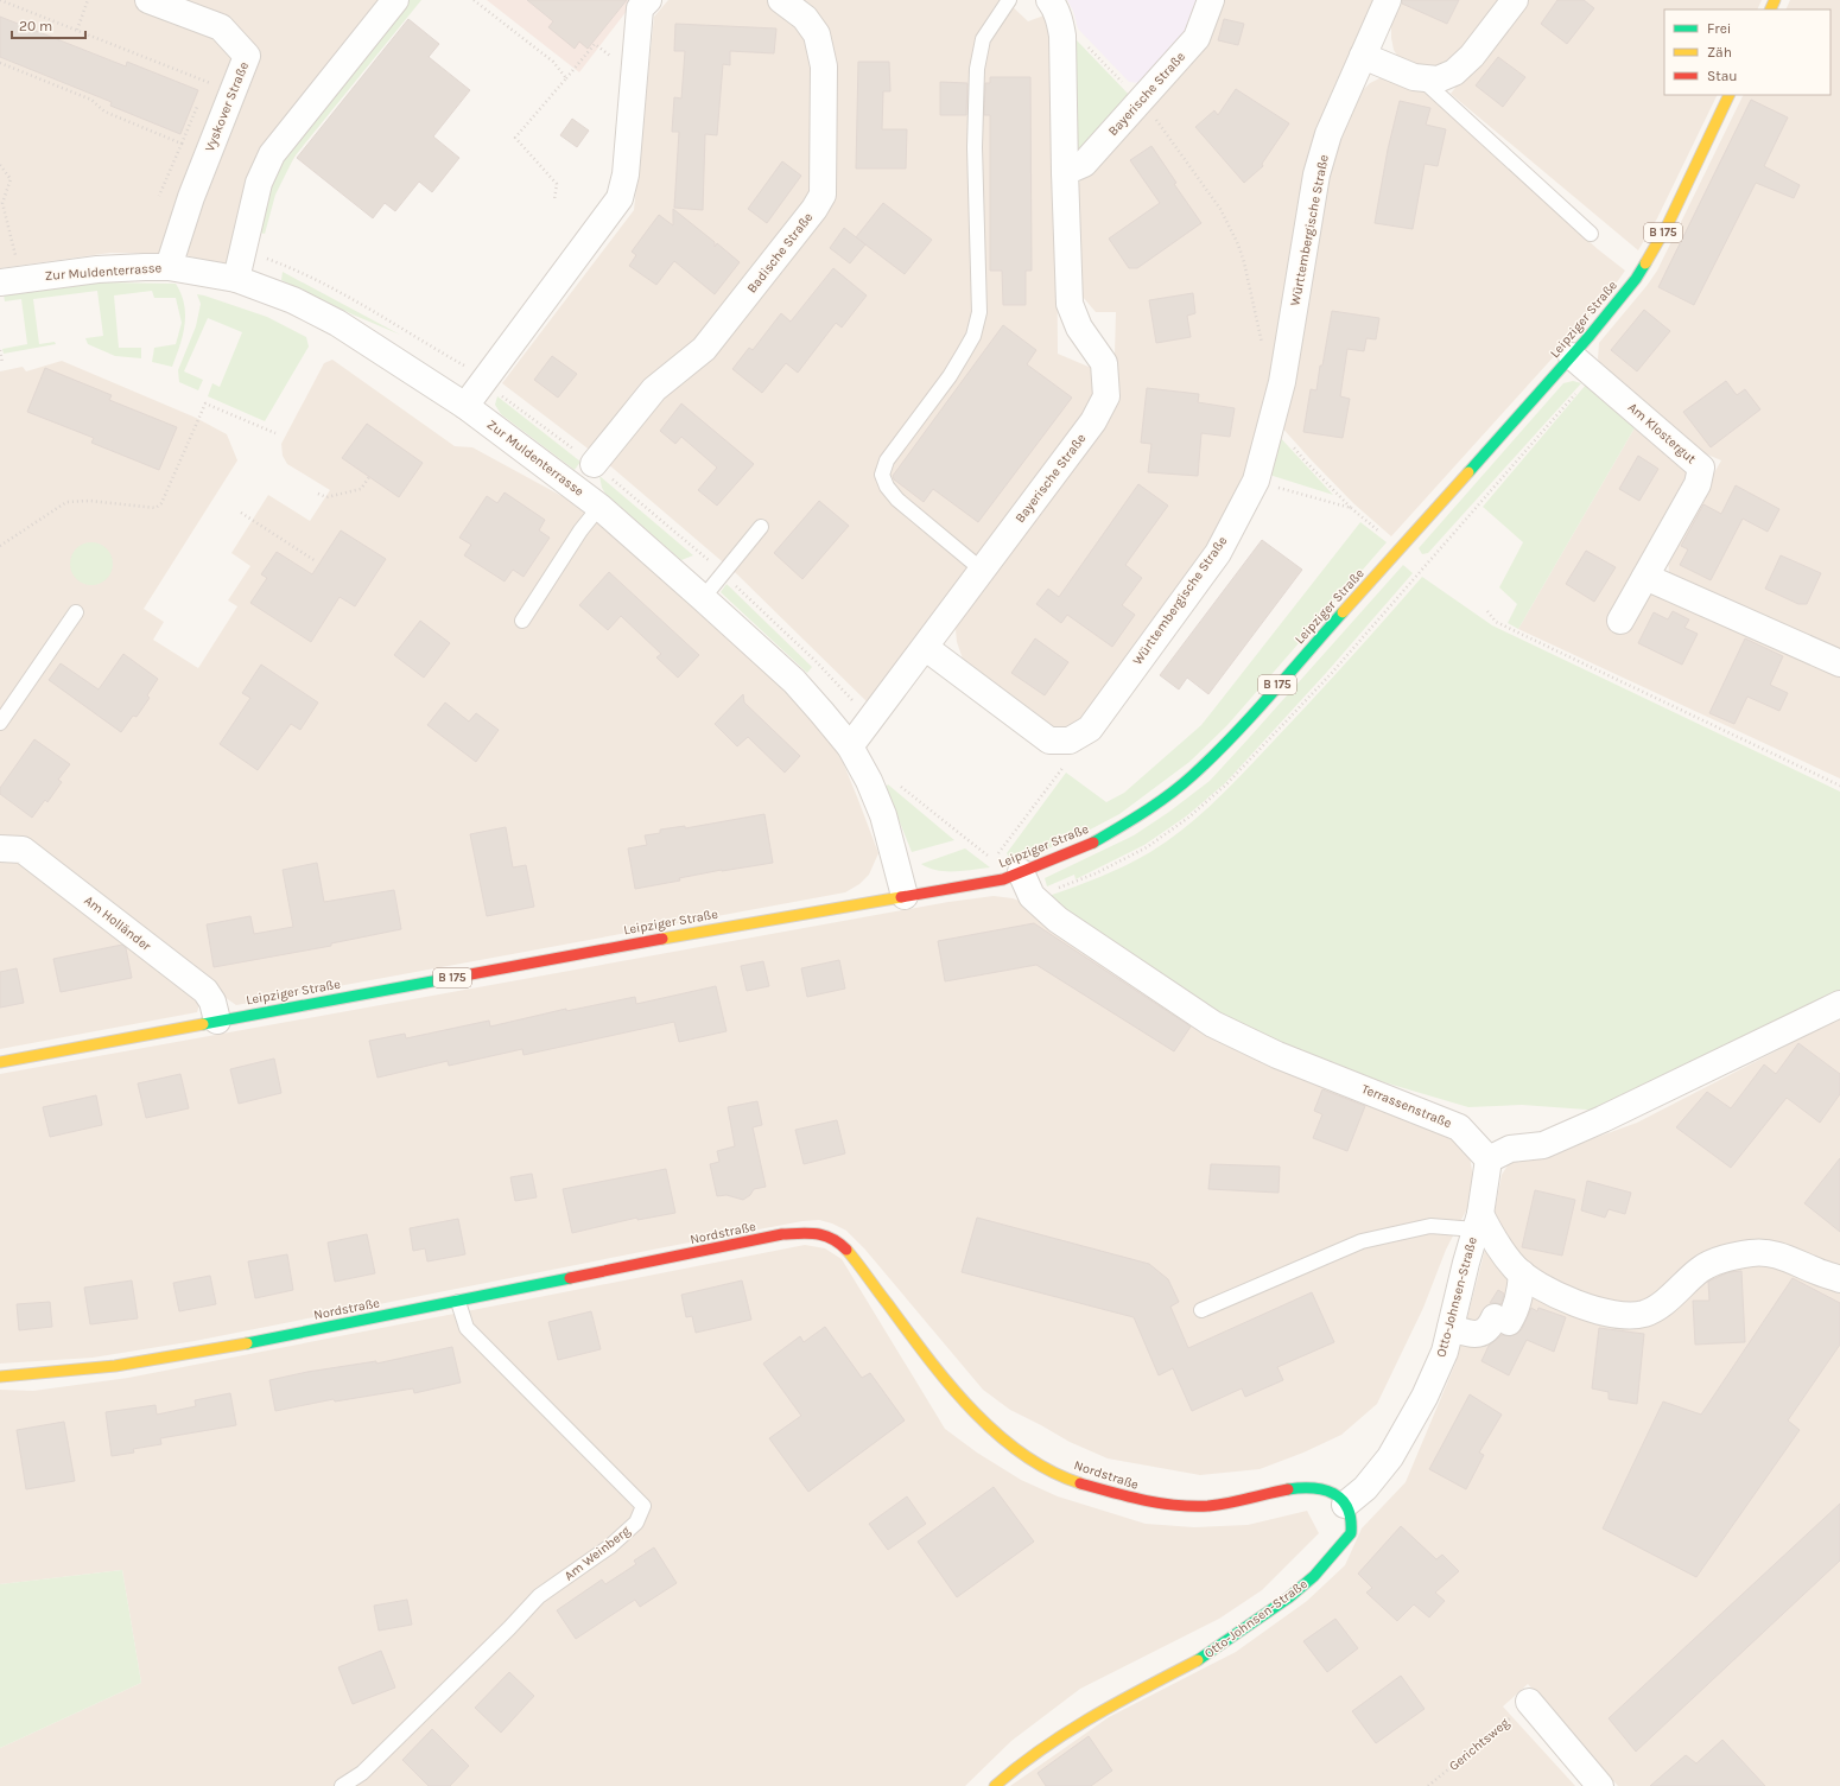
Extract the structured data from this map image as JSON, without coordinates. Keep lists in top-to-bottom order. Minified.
{"streets":{"main road":["B 175","Leipziger Straße","Nordstraße","Otto-Johnsen-Straße"],"street":["Bayerische Straße","Vyskover Straße","Württembergische Straße","Badische Straße","Zur Muldenterrasse","Am Klostergut","Am Holländer","Terrassenstraße"],"lane":["Am Weinberg"],"path":["Gerichtsweg"]},"crossings":[["Bayerische Straße","Württembergische Straße"],["Bayerische Straße","Zur Muldenterrasse"],["Vyskover Straße","Zur Muldenterrasse"],["Zur Muldenterrasse","Leipziger Straße"],["Leipziger Straße","Am Klostergut"],["Leipziger Straße","Am Holländer"],["Leipziger Straße","Terrassenstraße"],["Terrassenstraße","Otto-Johnsen-Straße"],["Nordstraße","Otto-Johnsen-Straße"],["Nordstraße","Am Weinberg"]],"legend":["Frei","Zäh","Stau"],"scale_bar":"20 m"}
